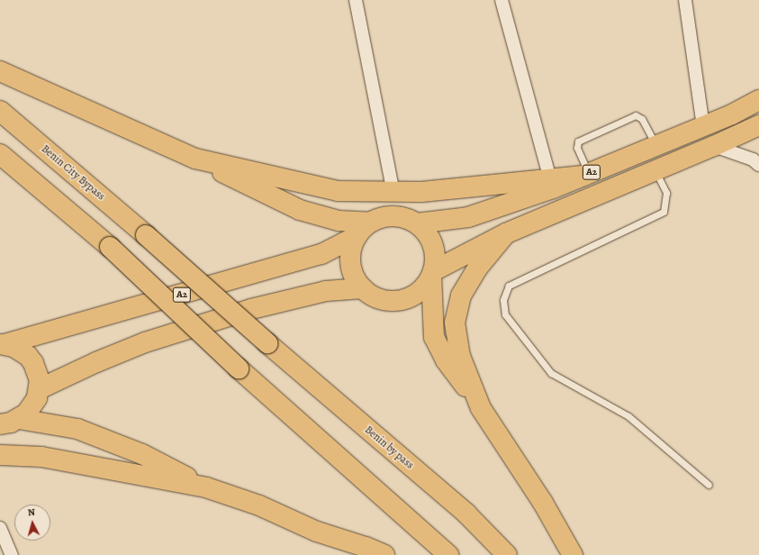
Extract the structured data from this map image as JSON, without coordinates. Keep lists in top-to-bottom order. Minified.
{"streets":{"highway":["A2","Benin City Bypass","Benin by pass"]},"crossings":[["Benin City Bypass","Benin by pass"]],"north":"top"}
